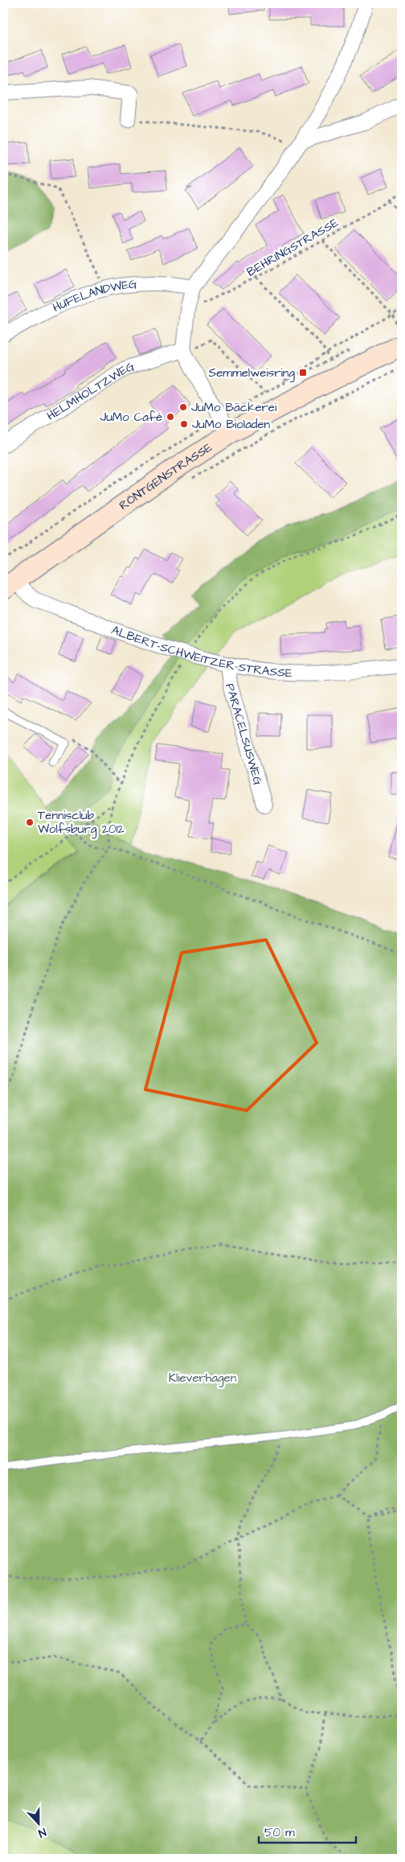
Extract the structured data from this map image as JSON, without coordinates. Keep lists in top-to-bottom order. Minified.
{"streets":{"street":["HUFELANDWEG","HELMHOLTZWEG","RÖNTGENSTRASSE","ALBERT-SCHWEITZER-STRASSE","PARACELSUSWEG"],"path":["BEHRINGSTRASSE"]},"crossings":[["RÖNTGENSTRASSE","ALBERT-SCHWEITZER-STRASSE"],["ALBERT-SCHWEITZER-STRASSE","PARACELSUSWEG"]],"parks":["Klieverhagen"],"places":{"transit":["Semmelweisring"],"other":["JuMo Bäckerei","JuMo Café","JuMo Bioladen","Tennisclub Wolfsburg 2012"]},"scale_bar":"50 m","north":"bottom"}
